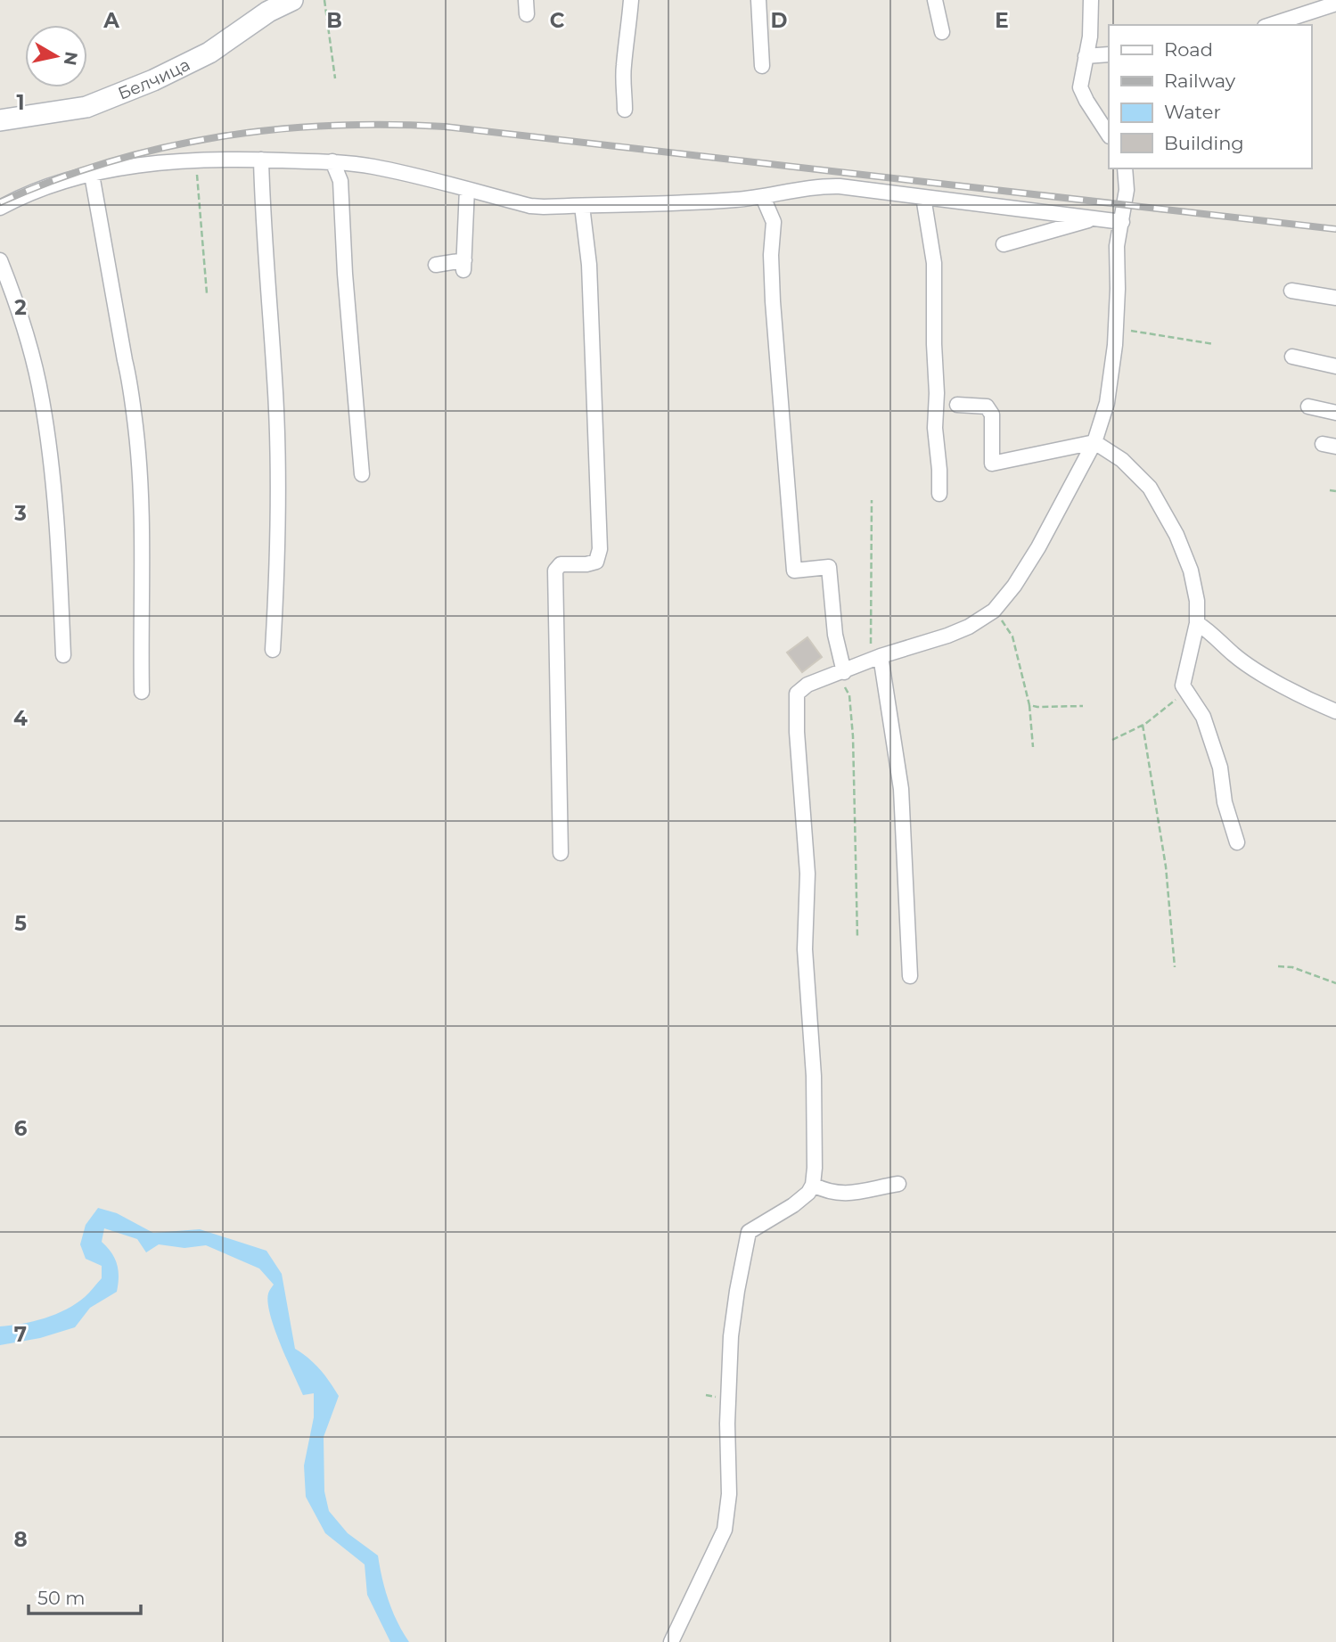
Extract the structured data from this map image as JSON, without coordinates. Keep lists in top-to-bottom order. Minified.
{"streets":{"main road":["Белчица"]},"legend":["Road","Railway","Water","Building"],"scale_bar":"50 m","north":"right","grid":{"columns":["A","B","C","D","E"],"rows":["1","2","3","4","5","6","7","8"]}}
